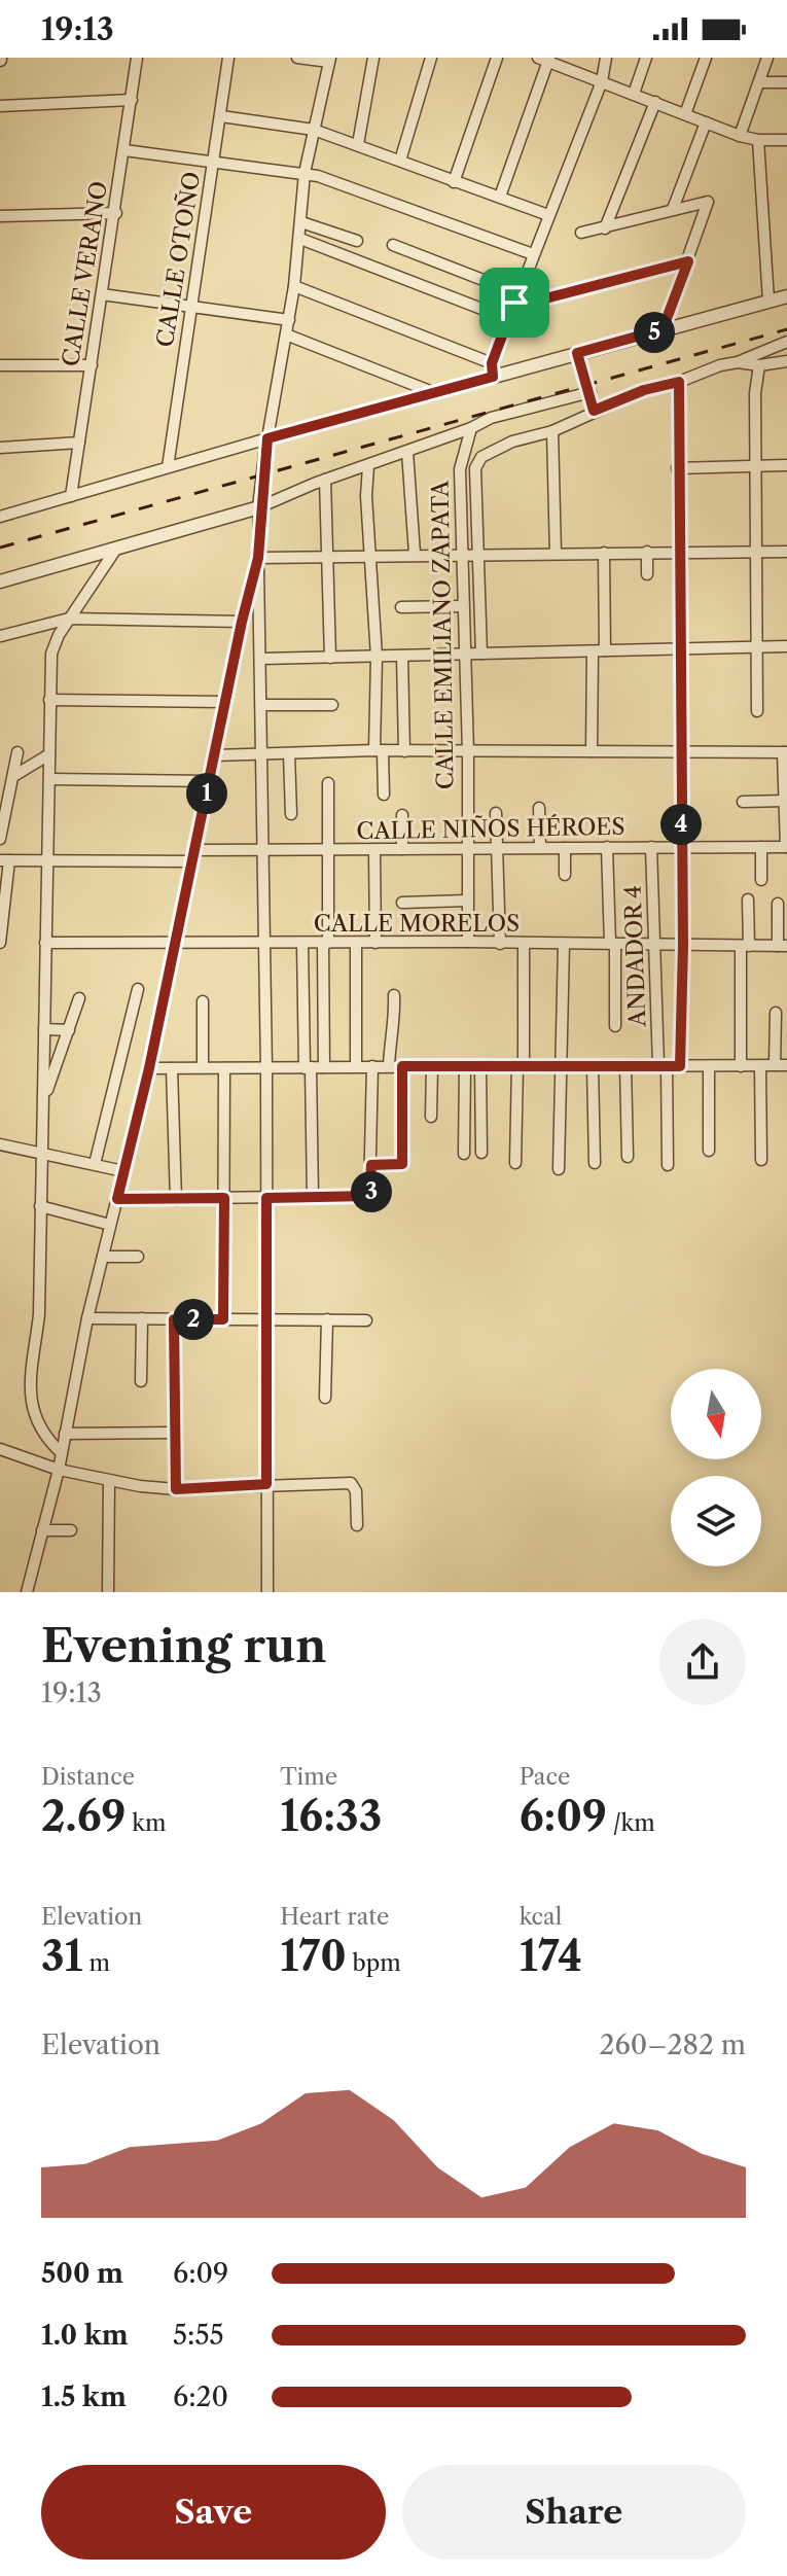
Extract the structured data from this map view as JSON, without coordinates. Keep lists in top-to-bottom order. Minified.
{"streets":{"street":["CALLE OTOÑO","CALLE VERANO","CALLE EMILIANO ZAPATA","CALLE NIÑOS HÉROES","CALLE MORELOS","ANDADOR 4"]},"crossings":[["CALLE EMILIANO ZAPATA","CALLE NIÑOS HÉROES"],["CALLE EMILIANO ZAPATA","CALLE MORELOS"],["CALLE NIÑOS HÉROES","ANDADOR 4"],["CALLE MORELOS","ANDADOR 4"]],"north":"bottom","page":{"status":"19:13","pins":["5","1","4","3","2"],"heading":["Evening run","19:13"],"stats":[["Distance","2.69 km"],["Time","16:33"],["Pace","6:09 /km"],["Elevation","31 m"],["Heart rate","170 bpm"],["kcal","174"]],"chart":["Elevation","260–282 m"],"list":[{"name":"500 m","note":"6:09"},{"name":"1.0 km","note":"5:55"},{"name":"1.5 km","note":"6:20"}],"buttons":["Save","Share"]}}
